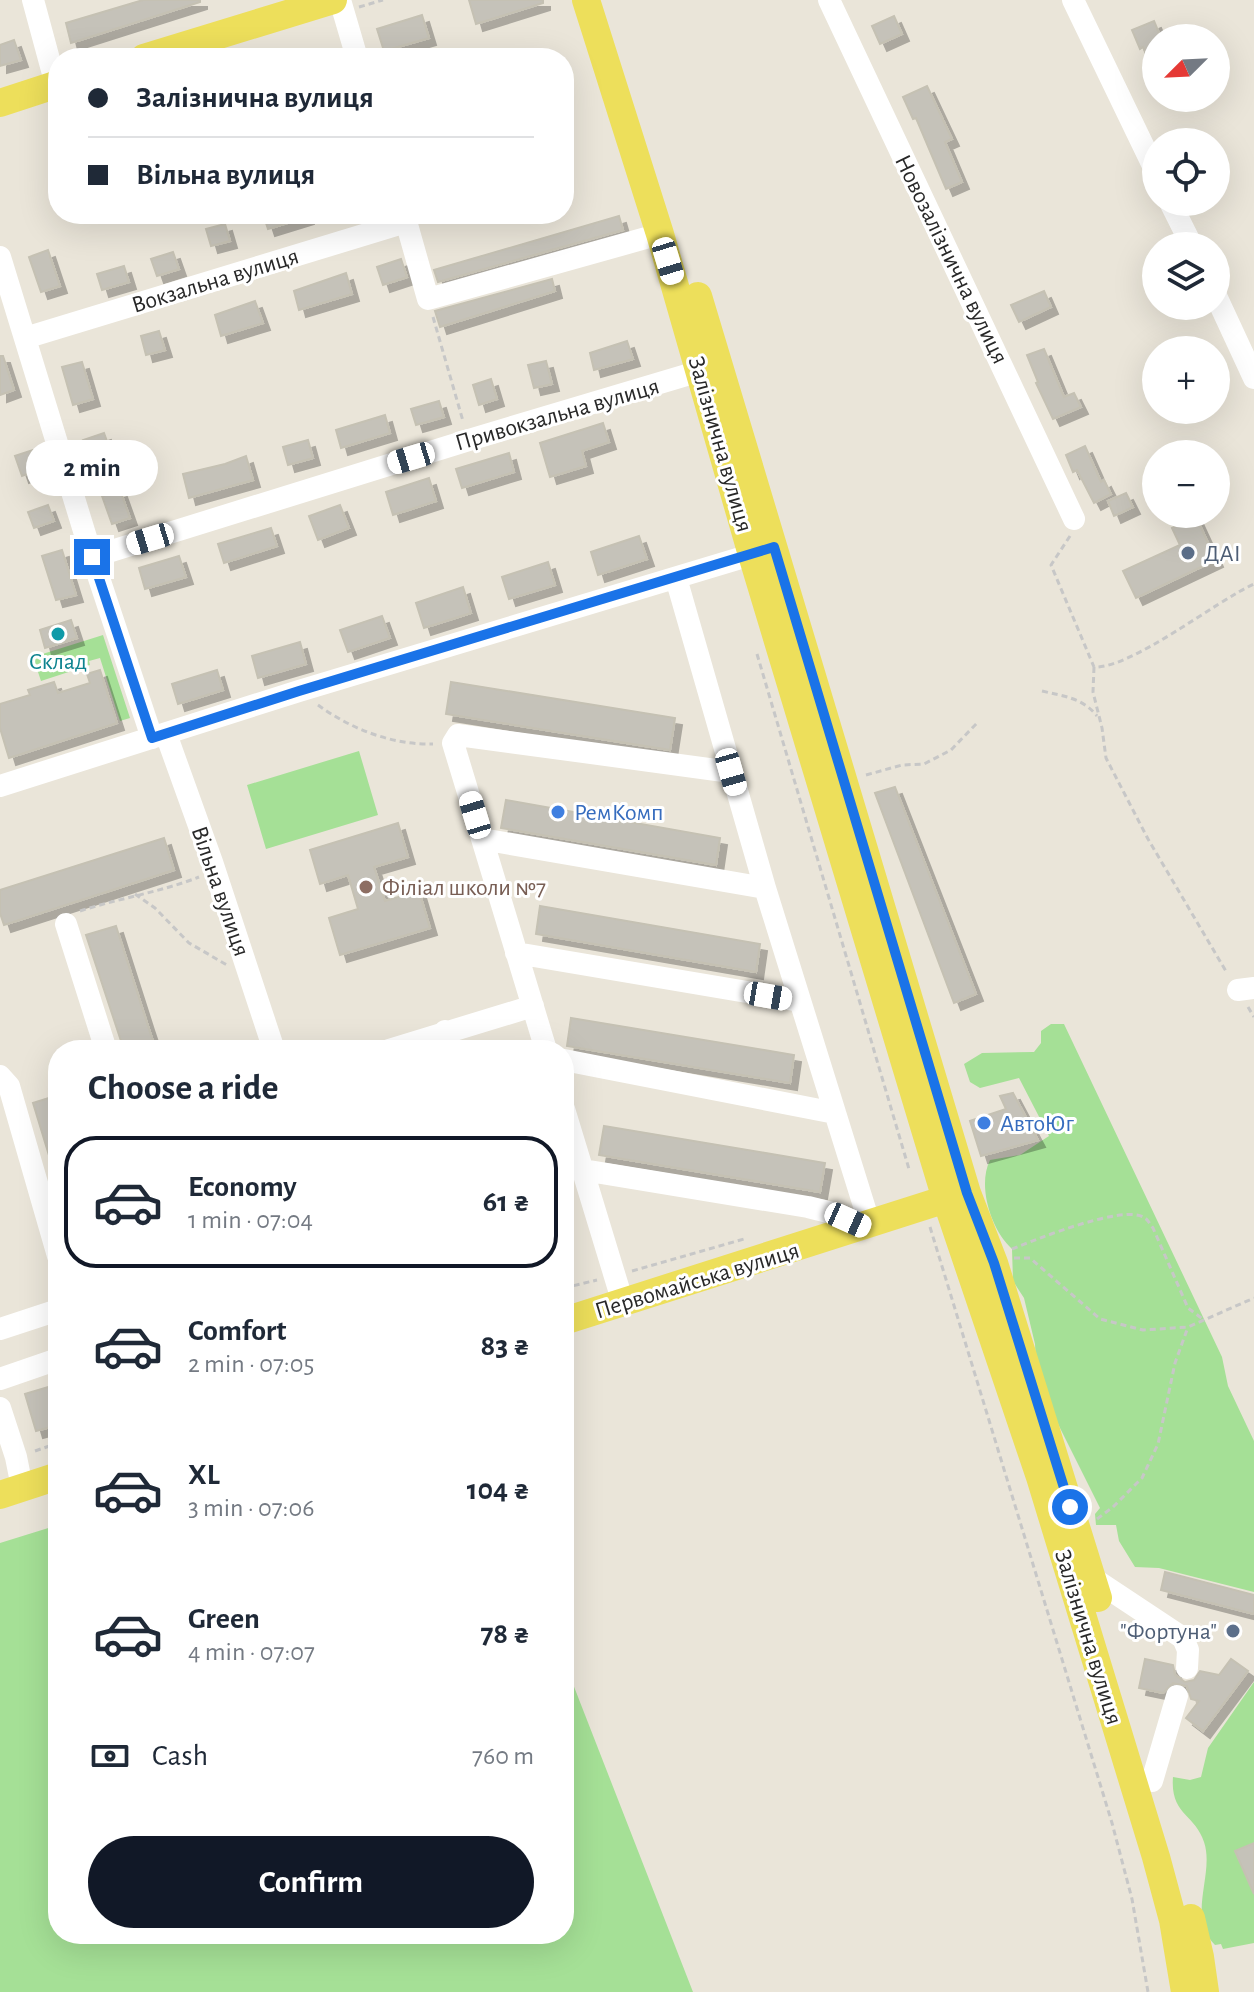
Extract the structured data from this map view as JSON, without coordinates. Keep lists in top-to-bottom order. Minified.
{"streets":{"main road":["Залізнична вулиця","Первомайська вулиця"],"street":["Новозалізнична вулиця","Вокзальна вулиця","Привокзальна вулиця","Вільна вулиця"]},"crossings":[["Вокзальна вулиця","Вільна вулиця"],["Привокзальна вулиця","Залізнична вулиця"],["Привокзальна вулиця","Вільна вулиця"],["Залізнична вулиця","Первомайська вулиця"]],"places":["ДАІ","Склад","РемКомп","Філіал школи №7","АвтоЮг","\"Фортуна\""],"north":"bottom left","page":{"map_buttons":["+","−"],"banner":["Залізнична вулиця","Вільна вулиця"],"bubble":"2 min","heading":"Choose a ride","list":[{"name":"Economy","note":"1 min · 07:04","value":"61 ₴"},{"name":"Comfort","note":"2 min · 07:05","value":"83 ₴"},{"name":"XL","note":"3 min · 07:06","value":"104 ₴"},{"name":"Green","note":"4 min · 07:07","value":"78 ₴"}],"pay":["Cash","760 m"],"buttons":"Confirm"}}
